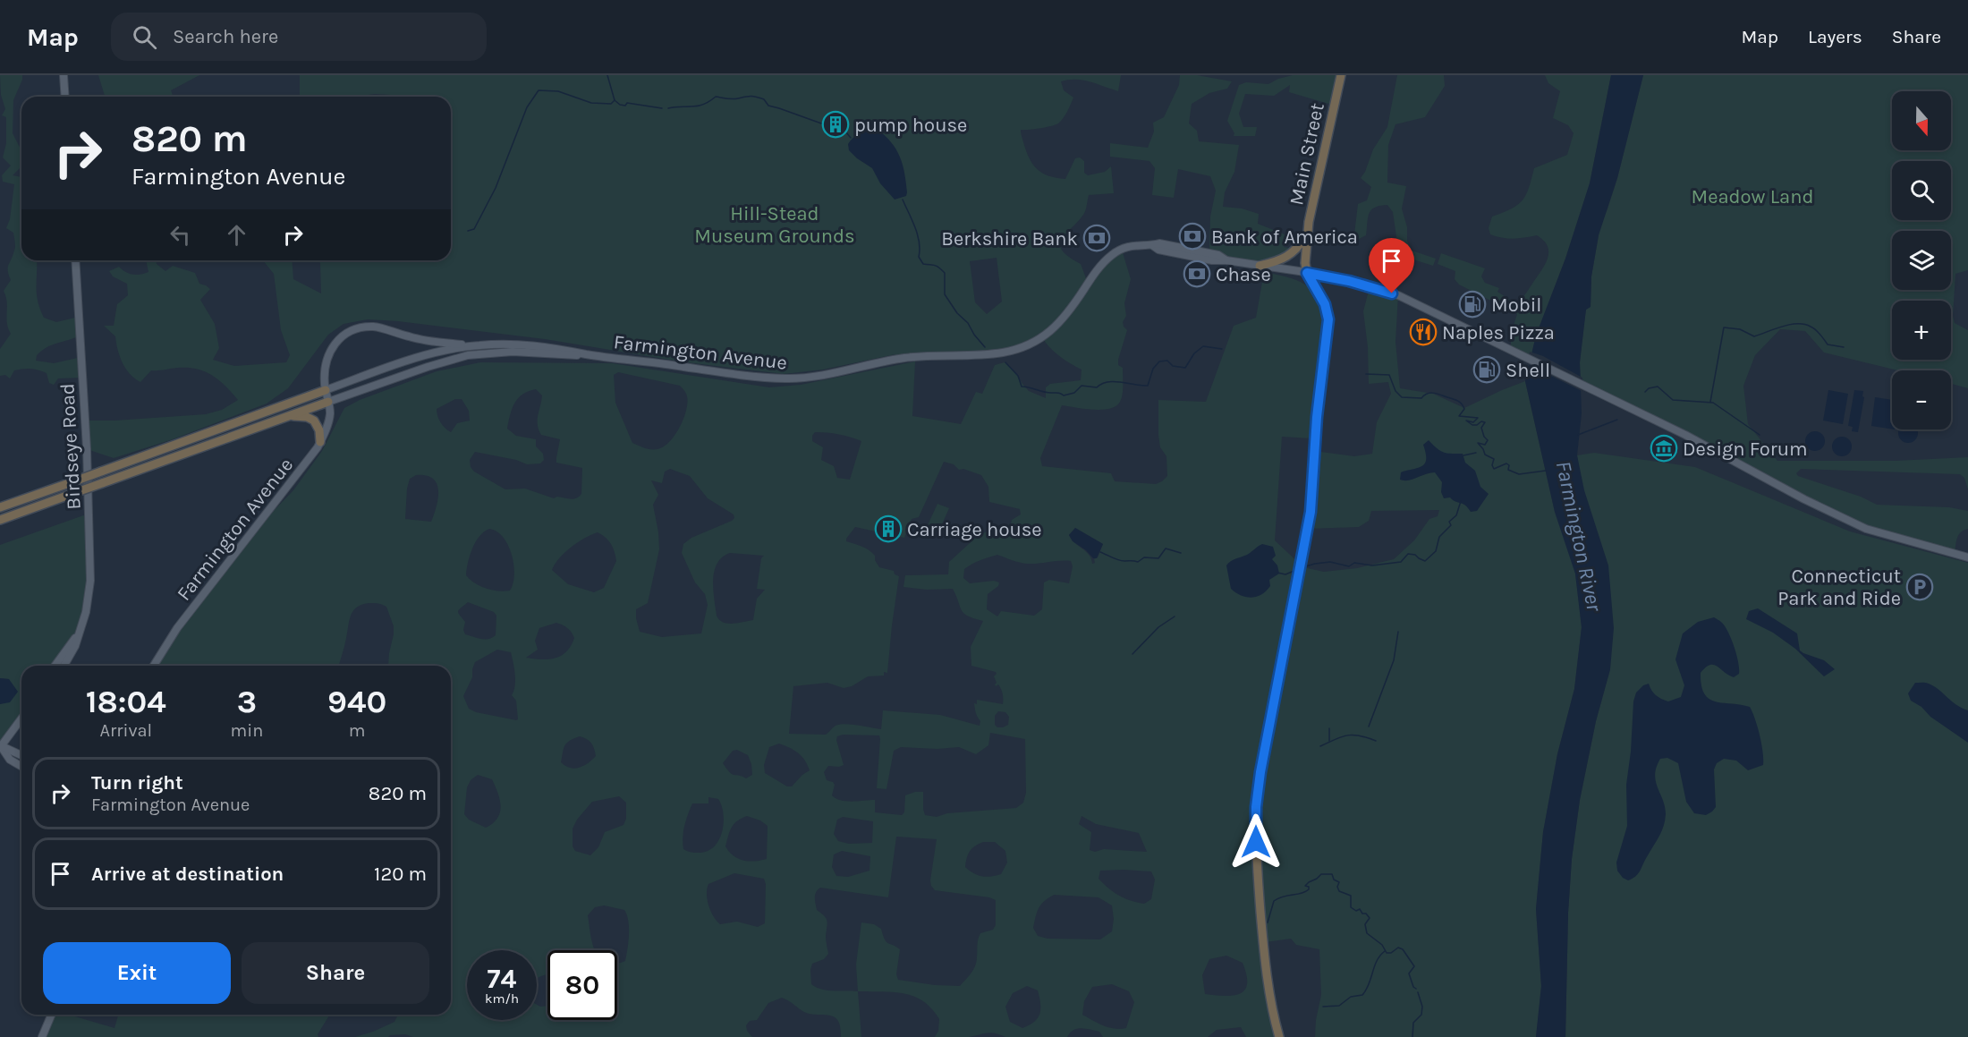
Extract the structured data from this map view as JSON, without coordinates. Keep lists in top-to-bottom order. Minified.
{"streets":{"highway":["Main Street"],"main road":["Farmington Avenue","Birdseye Road"]},"crossings":[["Main Street","Farmington Avenue"]],"water":["Farmington River"],"parks":["Meadow Land","Hill-Stead Museum Grounds"],"places":{"building":["pump house","Carriage house"],"bank":["Bank of America","Berkshire Bank","Chase"],"fuel station":["Mobil","Shell"],"restaurant":["Naples Pizza"],"museum":["Design Forum"],"parking":["Connecticut Park and Ride"]},"north":"bottom","page":{"header":"Map","search":"Search here","nav":["Map","Layers","Share"],"map_buttons":["+","−"],"turn":["820 m","Farmington Avenue"],"eta":["18:04","Arrival","3","min","940","m"],"list":[{"name":"Turn right","note":"Farmington Avenue","value":"820 m"},{"name":"Arrive at destination","value":"120 m"}],"buttons":["Exit","Share"],"speed":"74 km/h","limit":"80"}}
